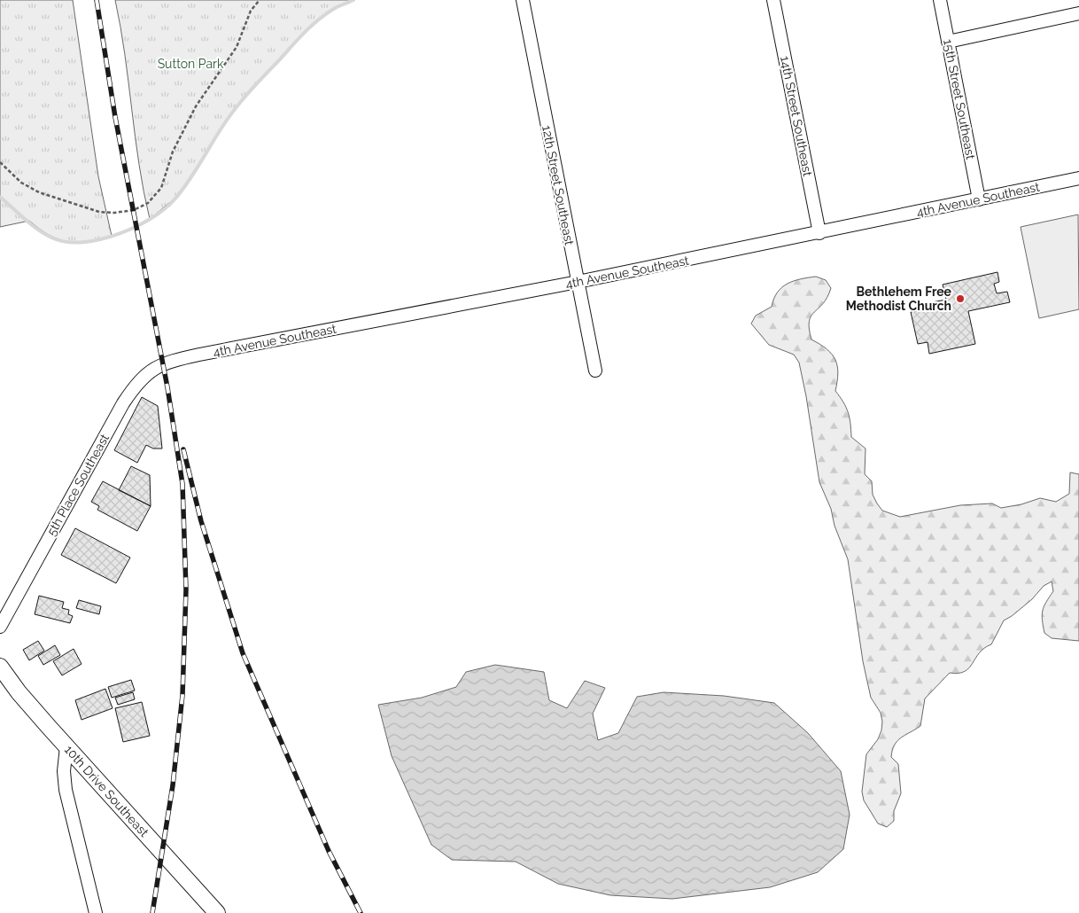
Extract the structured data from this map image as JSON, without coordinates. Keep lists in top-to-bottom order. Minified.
{"streets":{"main road":["10th Drive Southeast"],"street":["15th Street Southeast","14th Street Southeast","12th Street Southeast","4th Avenue Southeast","5th Place Southeast"]},"crossings":[["15th Street Southeast","4th Avenue Southeast"],["14th Street Southeast","4th Avenue Southeast"],["12th Street Southeast","4th Avenue Southeast"],["4th Avenue Southeast","5th Place Southeast"]],"parks":["Sutton Park"],"places":["Bethlehem Free Methodist Church"]}
